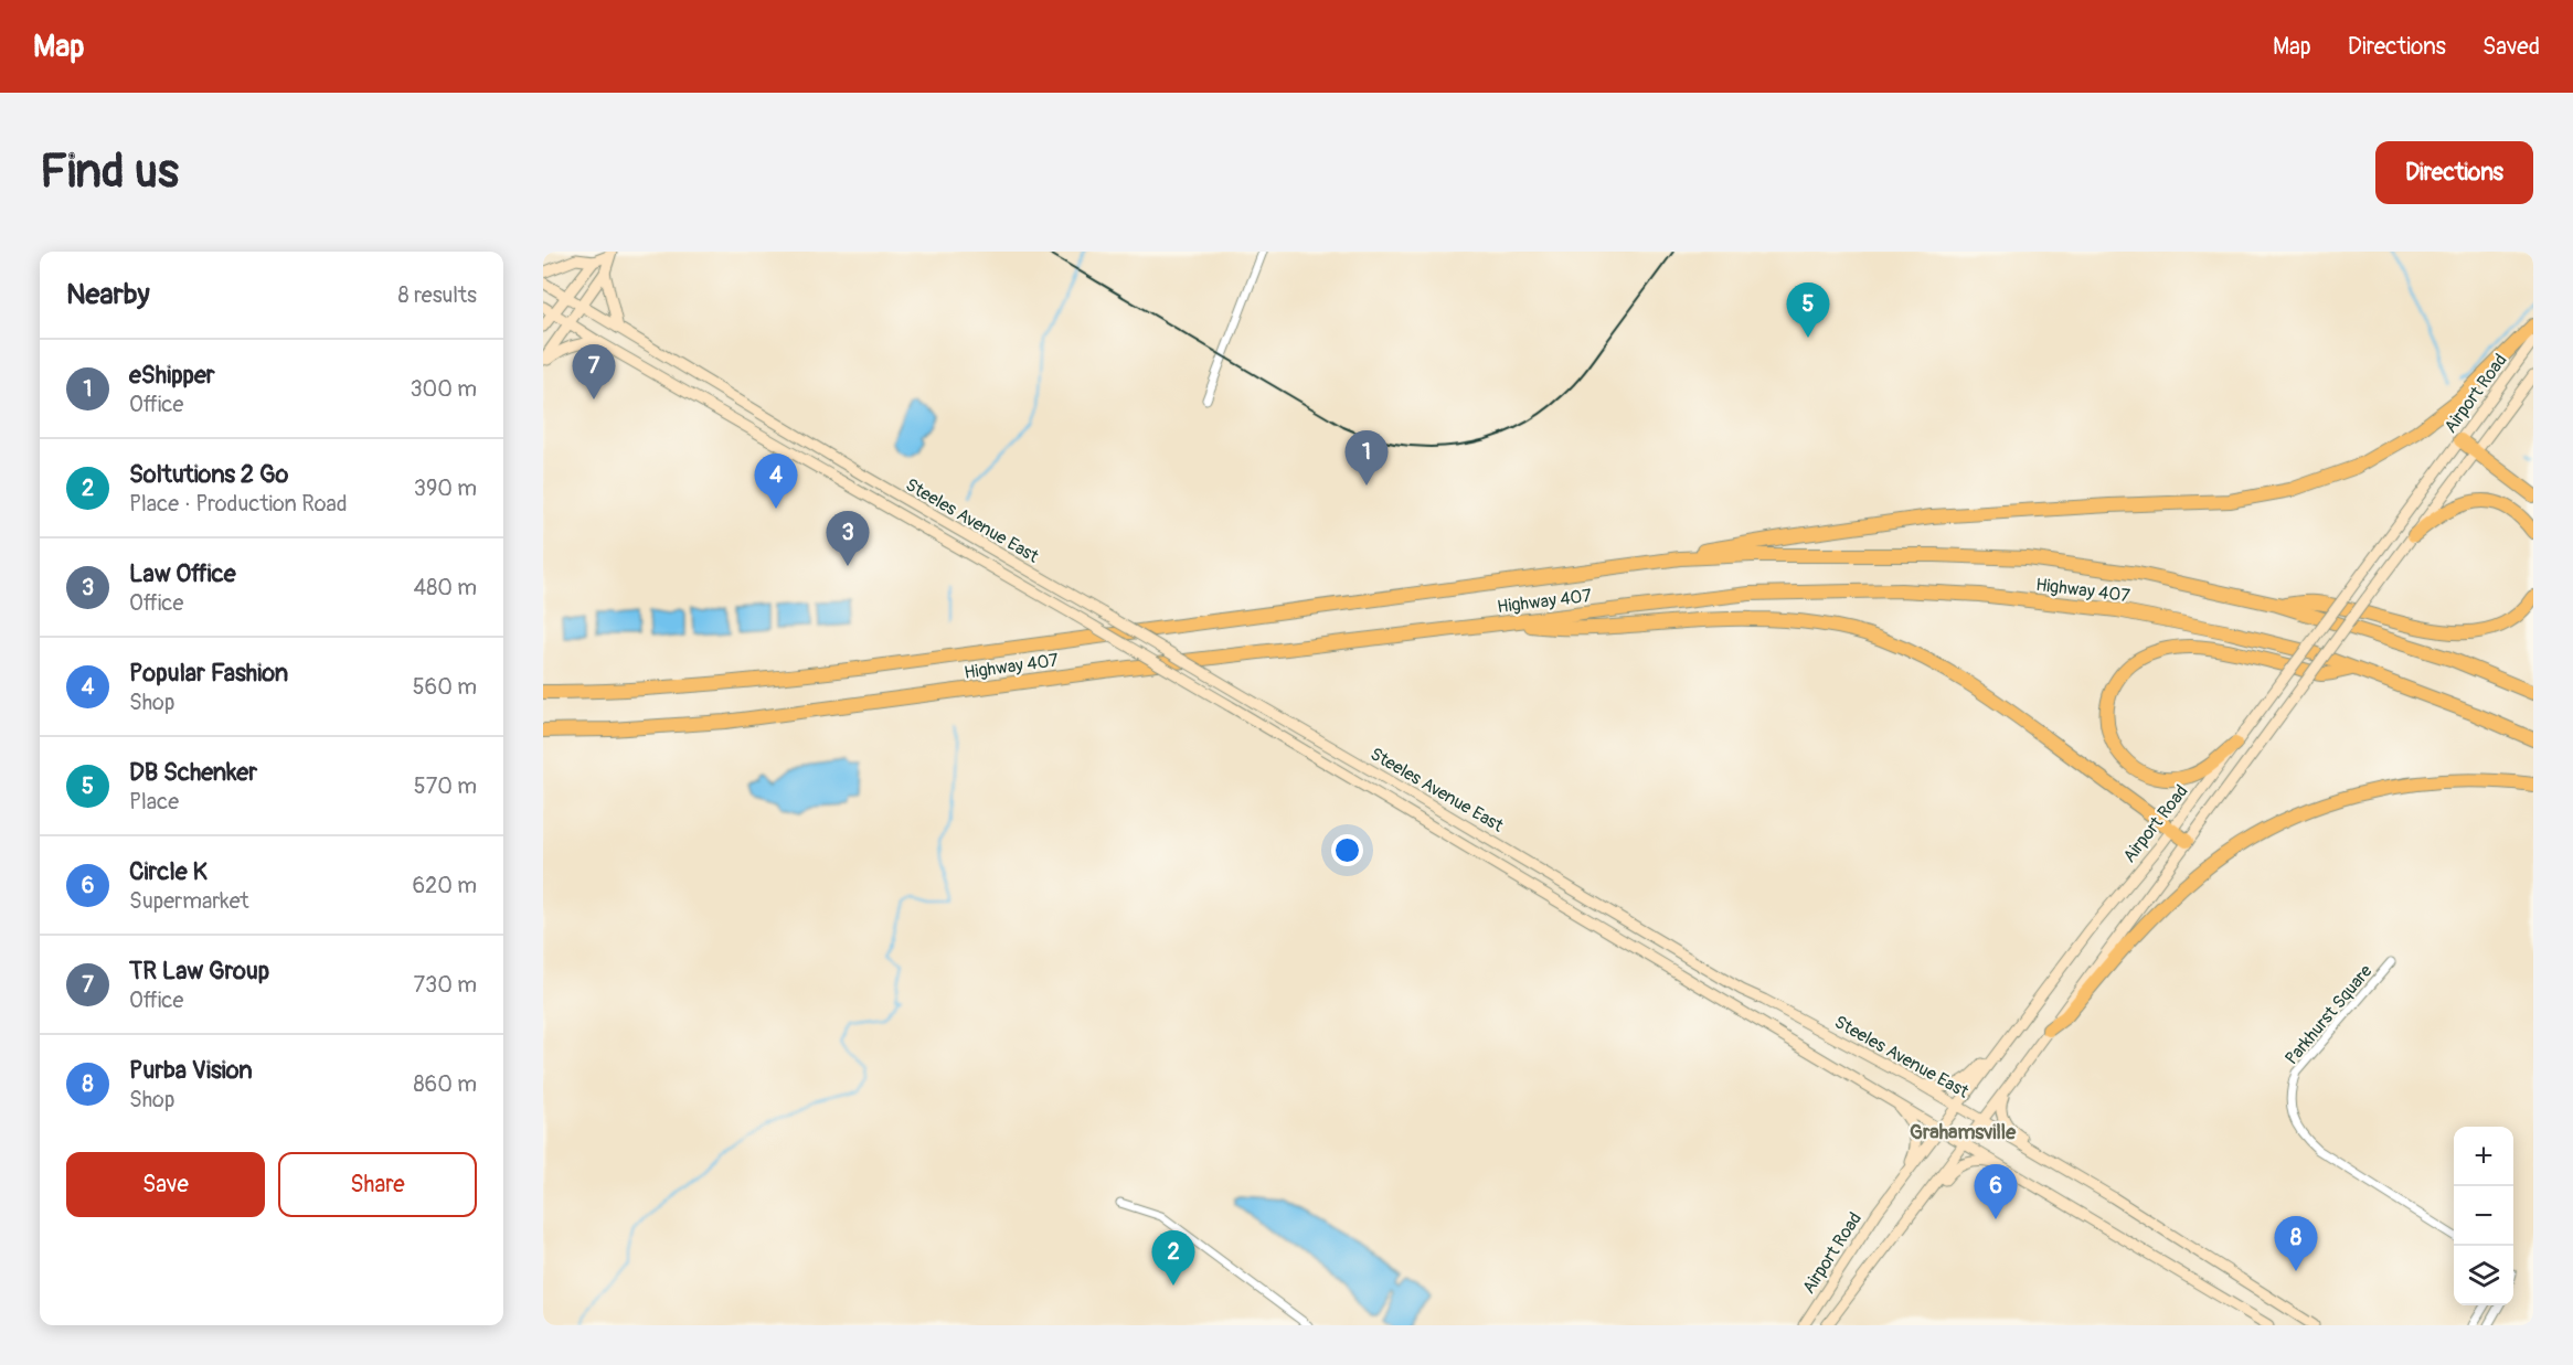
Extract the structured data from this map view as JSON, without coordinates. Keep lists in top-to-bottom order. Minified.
{"streets":{"highway":["Highway 407"],"main road":["Airport Road","Steeles Avenue East"],"street":["Parkhurst Square"]},"crossings":[["Airport Road","Steeles Avenue East"]],"districts":["Grahamsville"],"page":{"header":"Map","nav":["Map","Directions","Saved"],"buttons":["Directions",["Save","Share"]],"title":"Find us","heading":["Nearby","8 results"],"pins":["5","7","1","4","3","6","8","2"],"list":[{"mark":"1","name":"eShipper","note":"Office","value":"300 m"},{"mark":"2","name":"Soltutions 2 Go","note":"Place · Production Road","value":"390 m"},{"mark":"3","name":"Law Office","note":"Office","value":"480 m"},{"mark":"4","name":"Popular Fashion","note":"Shop","value":"560 m"},{"mark":"5","name":"DB Schenker","note":"Place","value":"570 m"},{"mark":"6","name":"Circle K","note":"Supermarket","value":"620 m"},{"mark":"7","name":"TR Law Group","note":"Office","value":"730 m"},{"mark":"8","name":"Purba Vision","note":"Shop","value":"860 m"}],"map_buttons":["+","−"]}}
